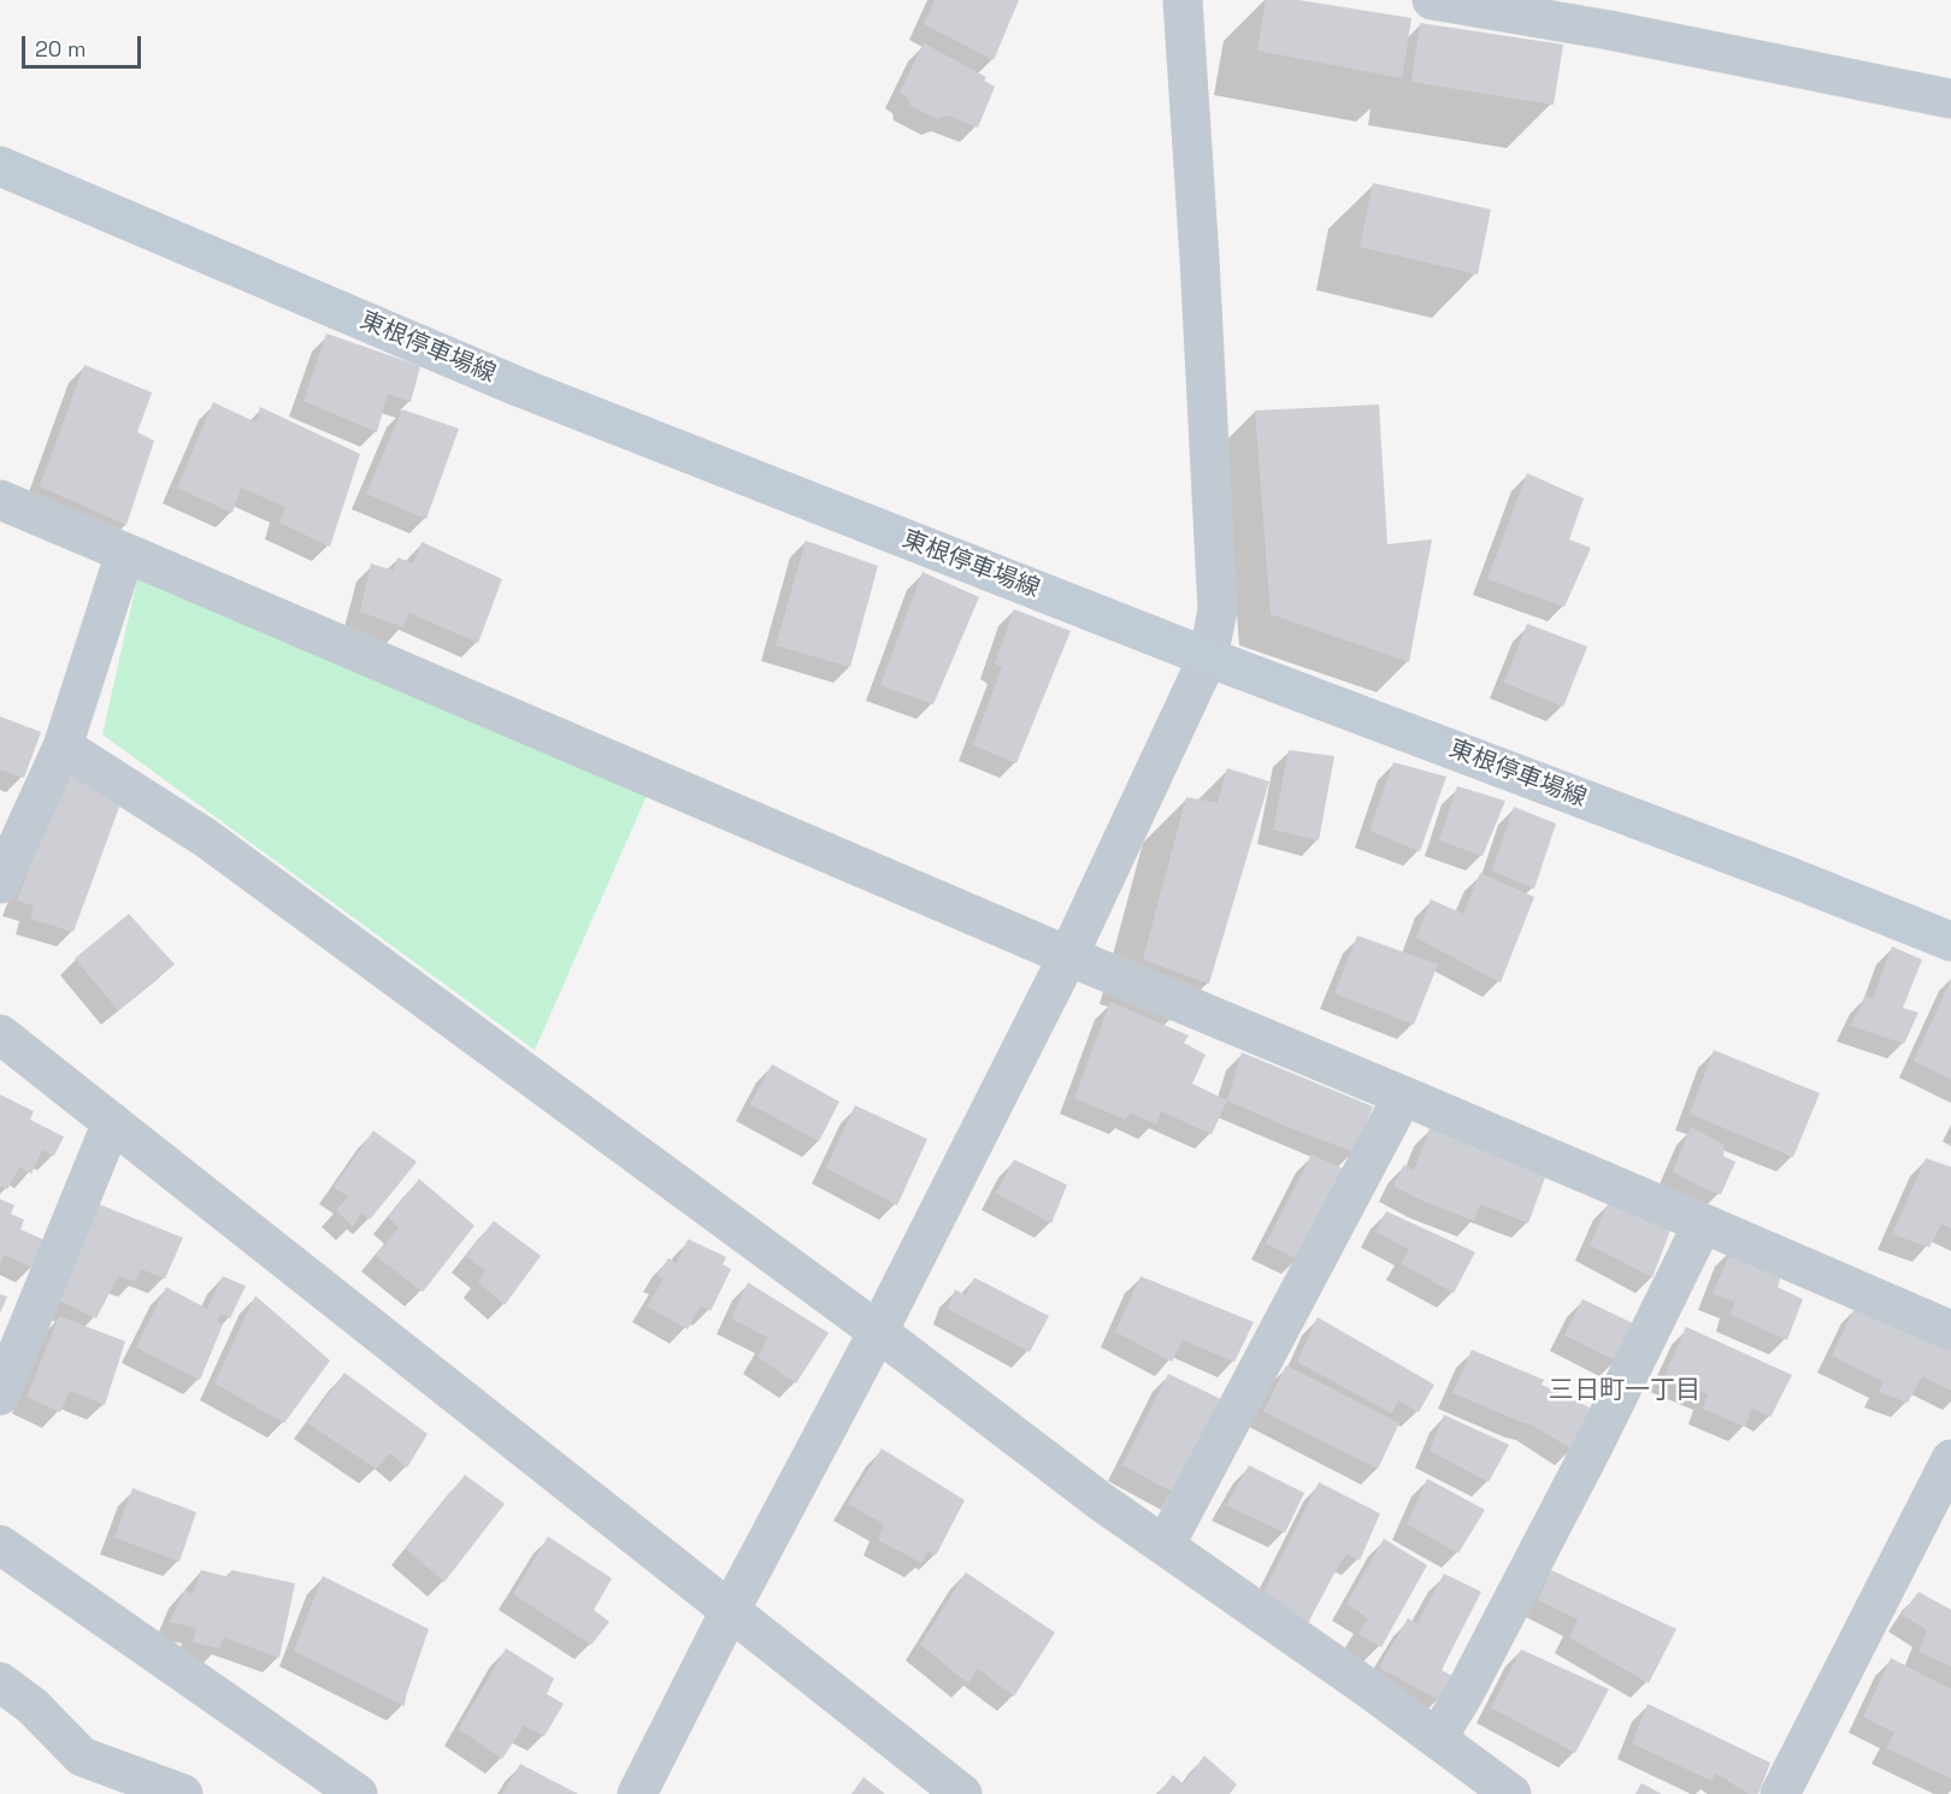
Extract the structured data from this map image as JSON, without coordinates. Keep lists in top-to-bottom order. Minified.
{"streets":{"main road":["東根停車場線"]},"districts":["三日町一丁目"],"scale_bar":"20 m"}
